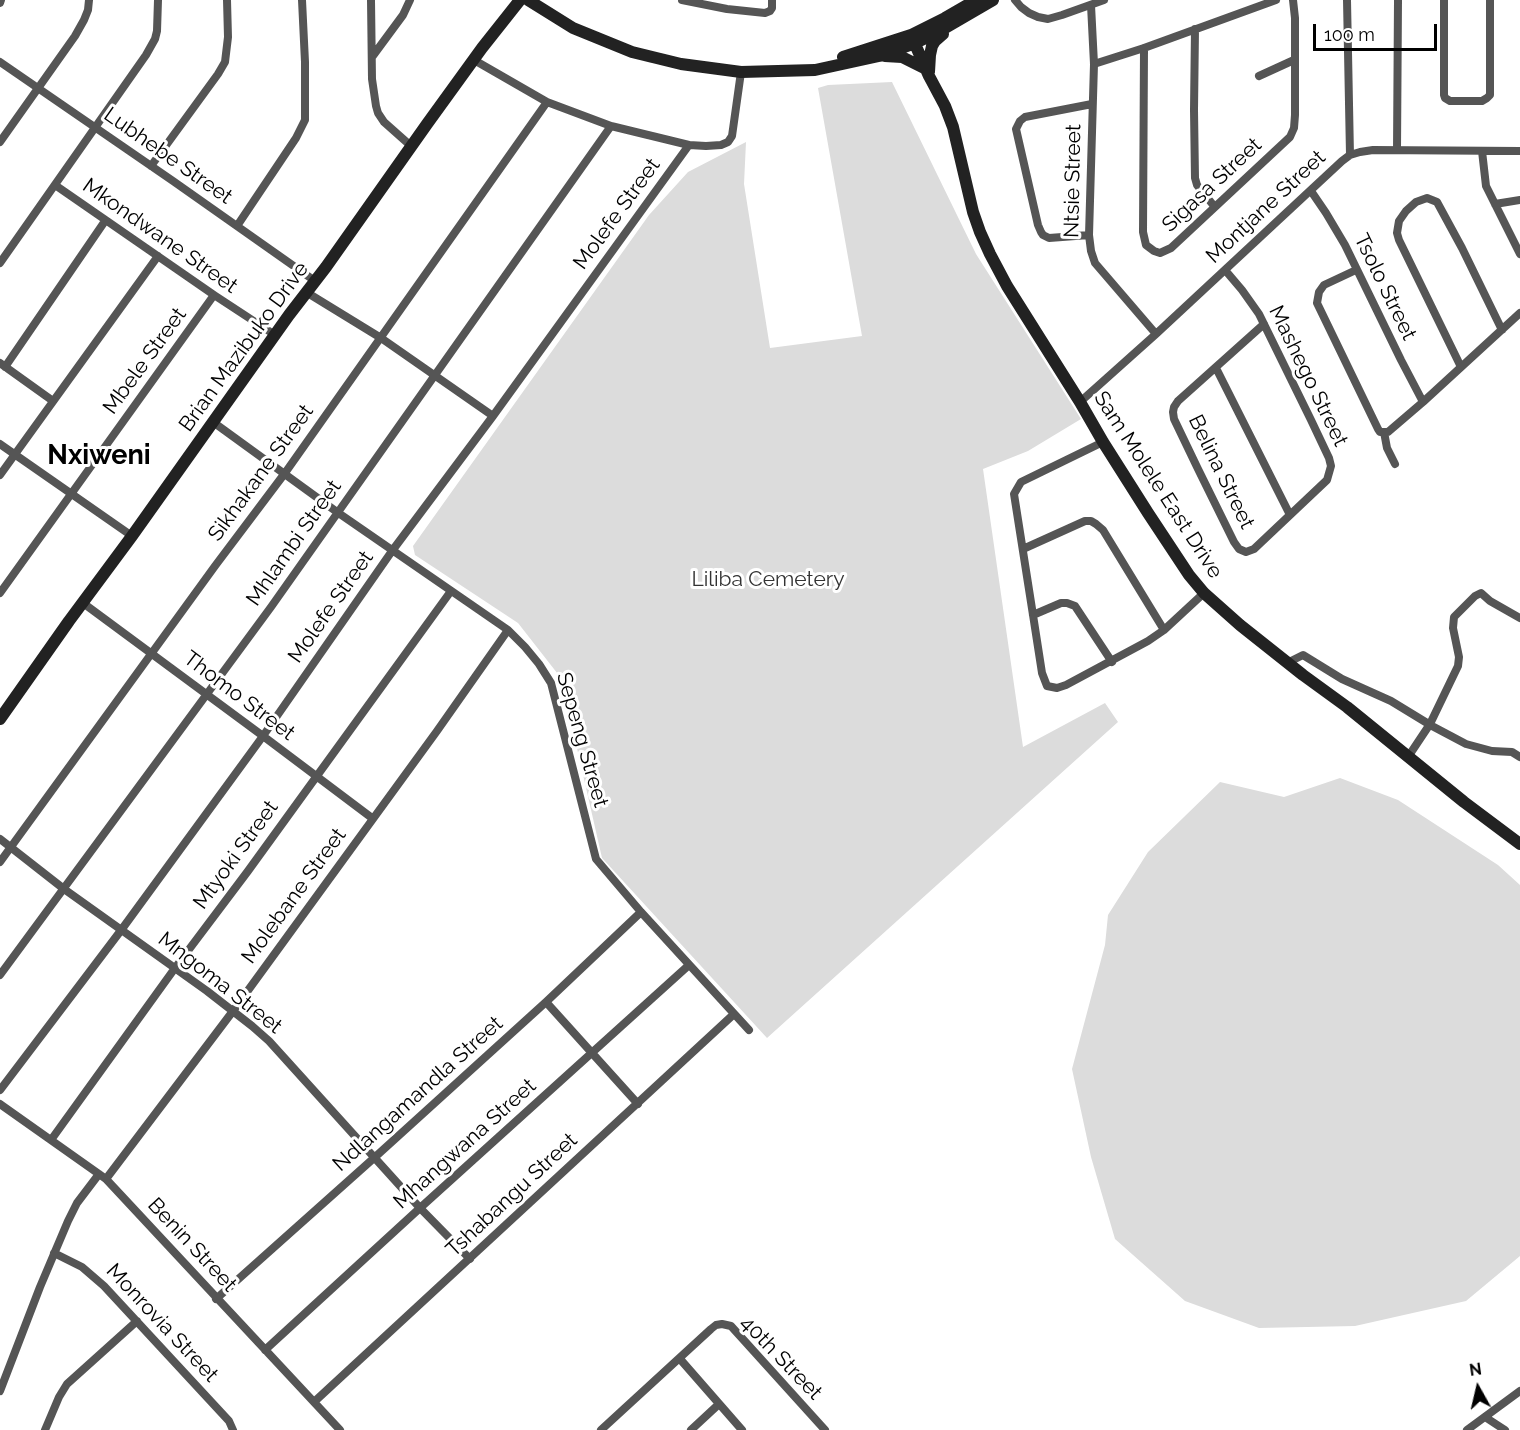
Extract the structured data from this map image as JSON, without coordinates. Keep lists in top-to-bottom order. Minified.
{"streets":{"street":["Lubhebe Street","Ntsie Street","Sigasa Street","Montjane Street","Molefe Street","Mkondwane Street","Tsolo Street","Brian Mazibuko Drive","Mbele Street","Mashego Street","Belina Street","Sikhakane Street","Sam Molele East Drive","Mhlambi Street","Thomo Street","Sepeng Street","Mtyoki Street","Molebane Street","Mngoma Street","Ndlangamandla Street","Mhangwana Street","Tshabangu Street","Benin Street","Monrovia Street","40th Street"]},"crossings":[["Lubhebe Street","Brian Mazibuko Drive"],["Ntsie Street","Montjane Street"],["Montjane Street","Tsolo Street"],["Montjane Street","Mashego Street"],["Montjane Street","Sam Molele East Drive"],["Molefe Street","Thomo Street"],["Molefe Street","Sepeng Street"],["Molefe Street","Mngoma Street"],["Mkondwane Street","Brian Mazibuko Drive"],["Mkondwane Street","Mbele Street"],["Brian Mazibuko Drive","Thomo Street"],["Brian Mazibuko Drive","Sepeng Street"],["Mashego Street","Belina Street"],["Sikhakane Street","Thomo Street"],["Sikhakane Street","Sepeng Street"],["Sikhakane Street","Mngoma Street"],["Mhlambi Street","Thomo Street"],["Mhlambi Street","Sepeng Street"],["Mhlambi Street","Mngoma Street"],["Thomo Street","Mtyoki Street"],["Thomo Street","Molebane Street"],["Sepeng Street","Mtyoki Street"],["Sepeng Street","Molebane Street"],["Sepeng Street","Ndlangamandla Street"],["Sepeng Street","Mhangwana Street"],["Sepeng Street","Tshabangu Street"],["Mtyoki Street","Mngoma Street"],["Mtyoki Street","Benin Street"],["Molebane Street","Mngoma Street"],["Molebane Street","Benin Street"],["Molebane Street","Monrovia Street"],["Mngoma Street","Ndlangamandla Street"],["Mngoma Street","Mhangwana Street"],["Mngoma Street","Tshabangu Street"],["Ndlangamandla Street","Benin Street"],["Mhangwana Street","Benin Street"],["Tshabangu Street","Benin Street"]],"districts":["Nxiweni"],"parks":["Liliba Cemetery"],"scale_bar":"100 m","north":"top"}
